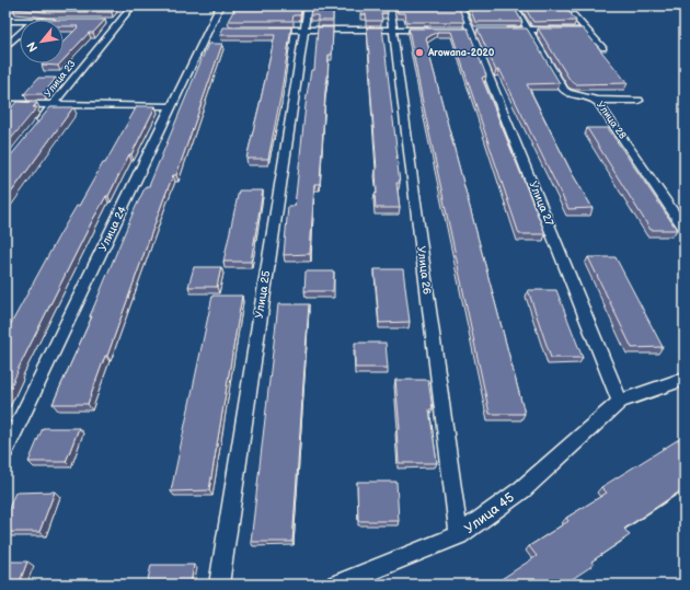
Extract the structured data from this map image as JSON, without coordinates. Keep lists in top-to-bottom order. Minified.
{"streets":{"street":["Улица 23","Улица 28","Улица 27","Улица 24","Улица 26","Улица 25","Улица 45"]},"crossings":[["Улица 27","Улица 45"],["Улица 26","Улица 45"]],"places":["Arowana-2020"],"north":"bottom left"}
